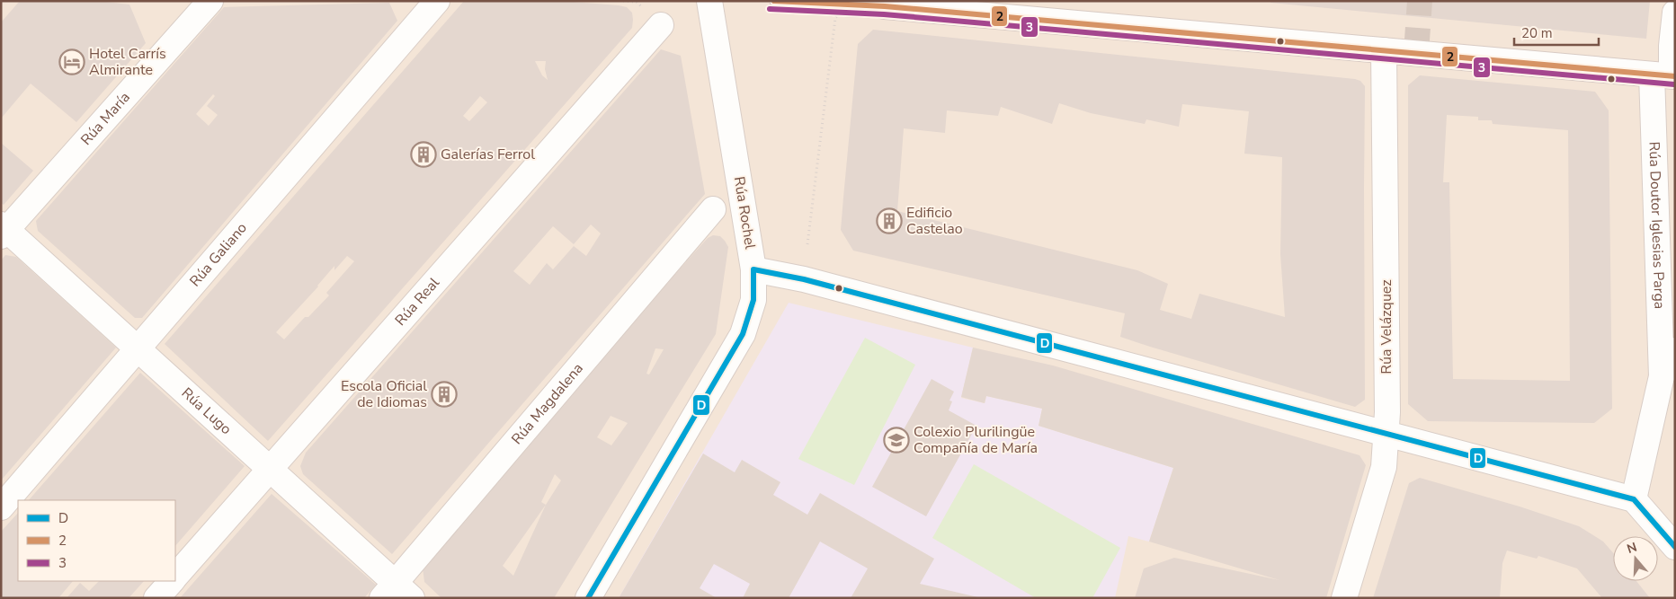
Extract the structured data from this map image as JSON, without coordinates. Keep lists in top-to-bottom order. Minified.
{"streets":{"street":["Rúa María","Rúa Rochel","Rúa Doutor Iglesias Parga","Rúa Galiano","Rúa Real","Rúa Velázquez","Rúa Magdalena","Rúa Lugo"]},"crossings":[["Rúa María","Rúa Lugo"],["Rúa Galiano","Rúa Lugo"],["Rúa Real","Rúa Lugo"],["Rúa Magdalena","Rúa Lugo"]],"places":{"hotel":["Hotel Carrís Almirante"],"building":["Galerías Ferrol","Edificio Castelao","Escola Oficial de Idiomas"],"school or university":["Colexio Plurilingüe Compañía de María"]},"lines":["transit line 2","transit line 3","transit line D"],"legend":["D","2","3"],"scale_bar":"20 m","north":"top"}
